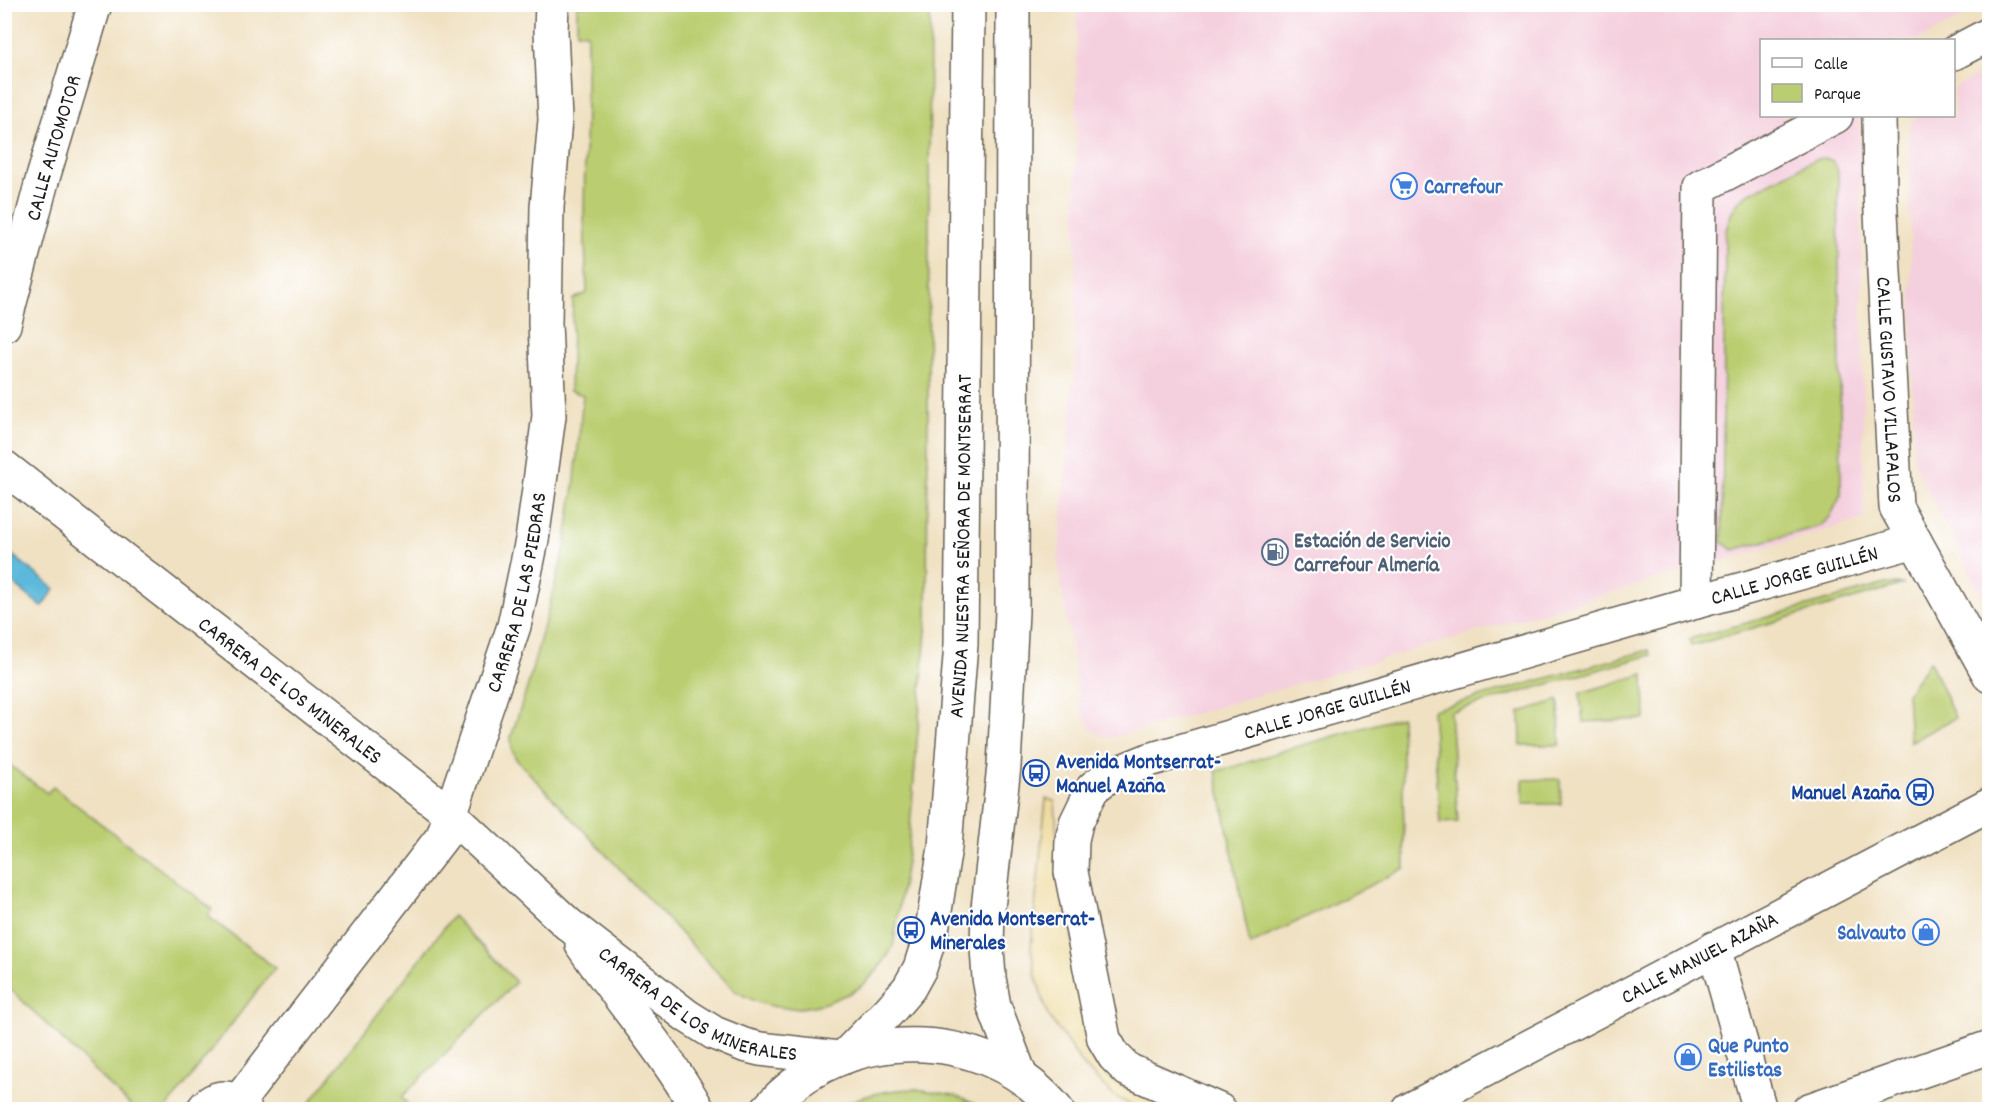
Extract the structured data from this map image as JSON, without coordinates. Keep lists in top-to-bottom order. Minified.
{"streets":{"street":["CALLE AUTOMOTOR","CALLE GUSTAVO VILLAPALOS","AVENIDA NUESTRA SEÑORA DE MONTSERRAT","CALLE JORGE GUILLÉN","CARRERA DE LAS PIEDRAS","CARRERA DE LOS MINERALES","CALLE MANUEL AZAÑA"]},"crossings":[["CALLE GUSTAVO VILLAPALOS","CALLE JORGE GUILLÉN"],["AVENIDA NUESTRA SEÑORA DE MONTSERRAT","CARRERA DE LOS MINERALES"],["CARRERA DE LAS PIEDRAS","CARRERA DE LOS MINERALES"]],"places":{"supermarket":["Carrefour"],"fuel station":["Estación de Servicio Carrefour Almería"],"bus stop":["Avenida Montserrat- Manuel Azaña","Manuel Azaña","Avenida Montserrat- Minerales"],"shop":["Salvauto","Que Punto Estilistas"]},"legend":["Calle","Parque"]}
